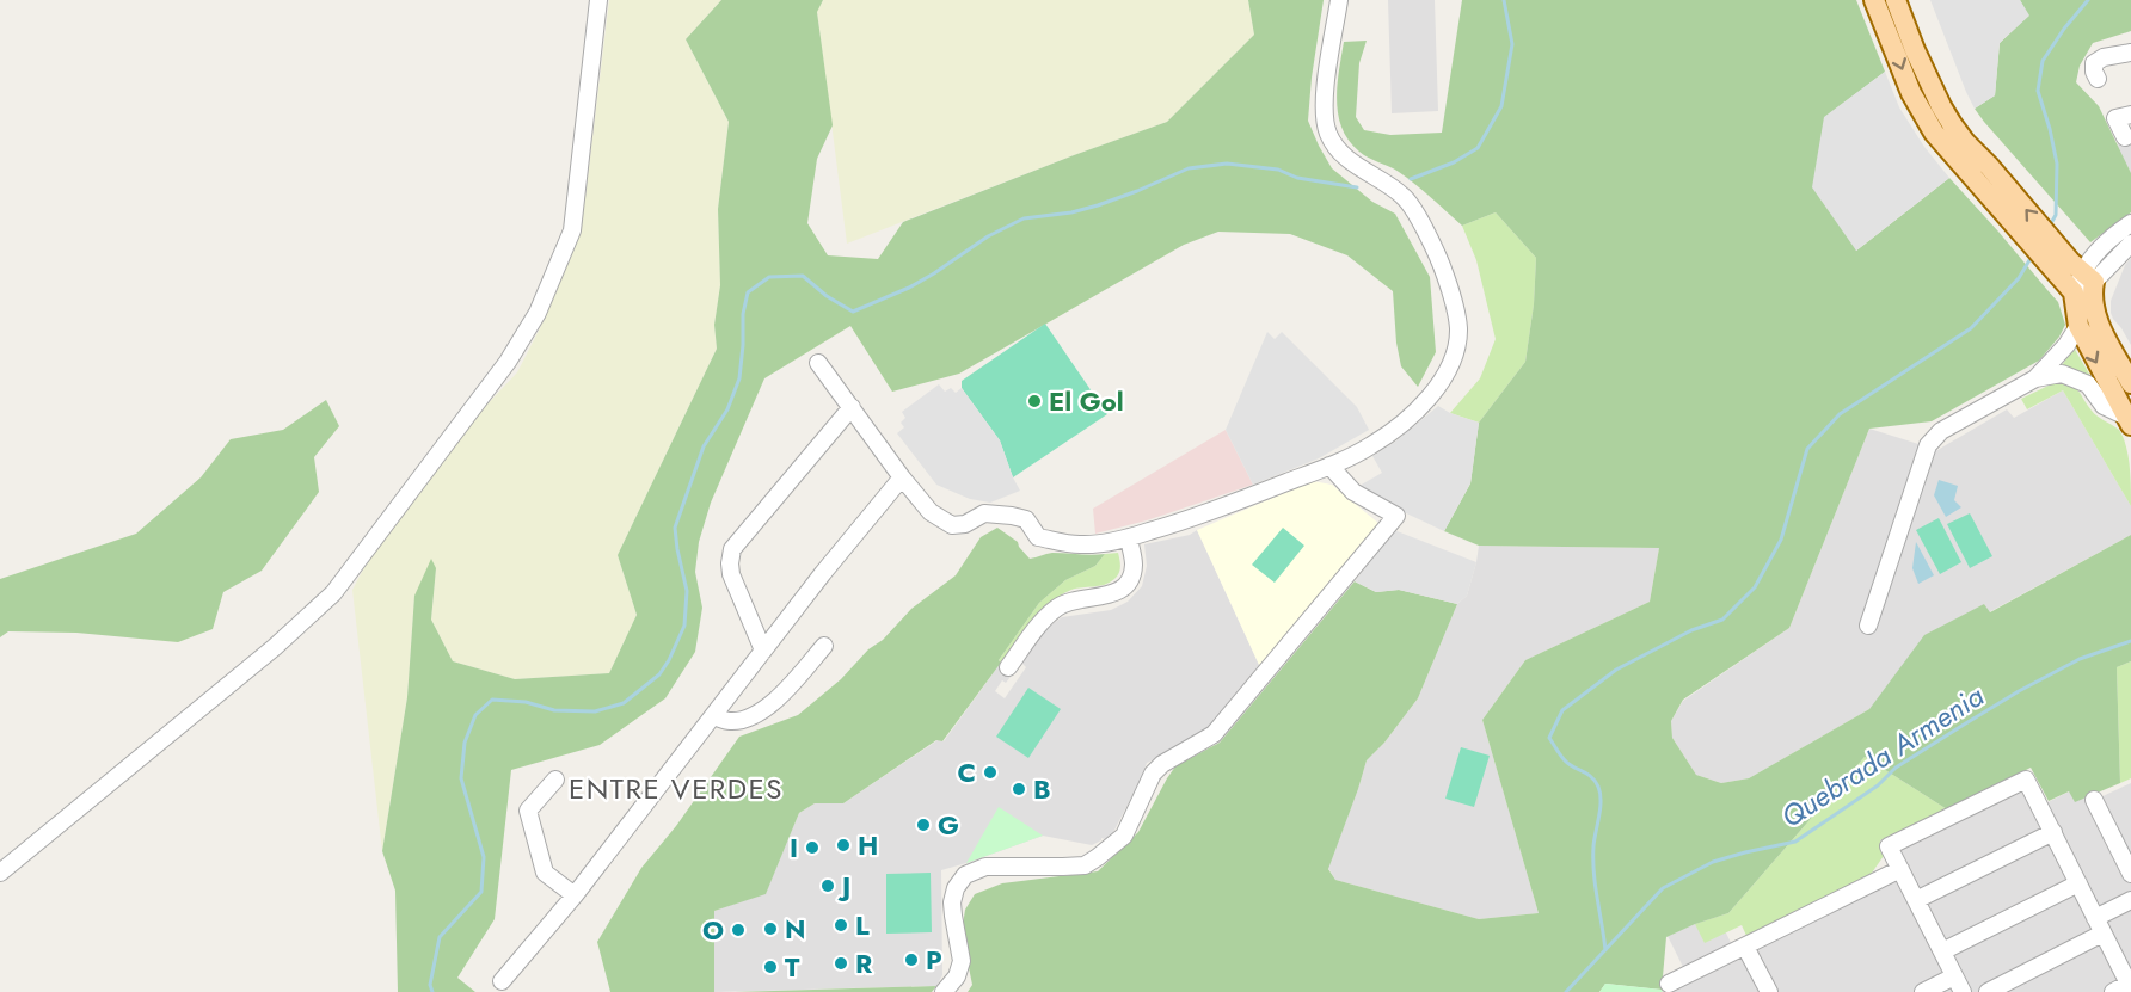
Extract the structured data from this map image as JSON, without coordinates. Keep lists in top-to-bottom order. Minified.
{"districts":["ENTRE VERDES"],"water":["Quebrada Armenia"],"places":["El Gol","C","B","G","H","I","J","L","N","O","P","R","T"]}
